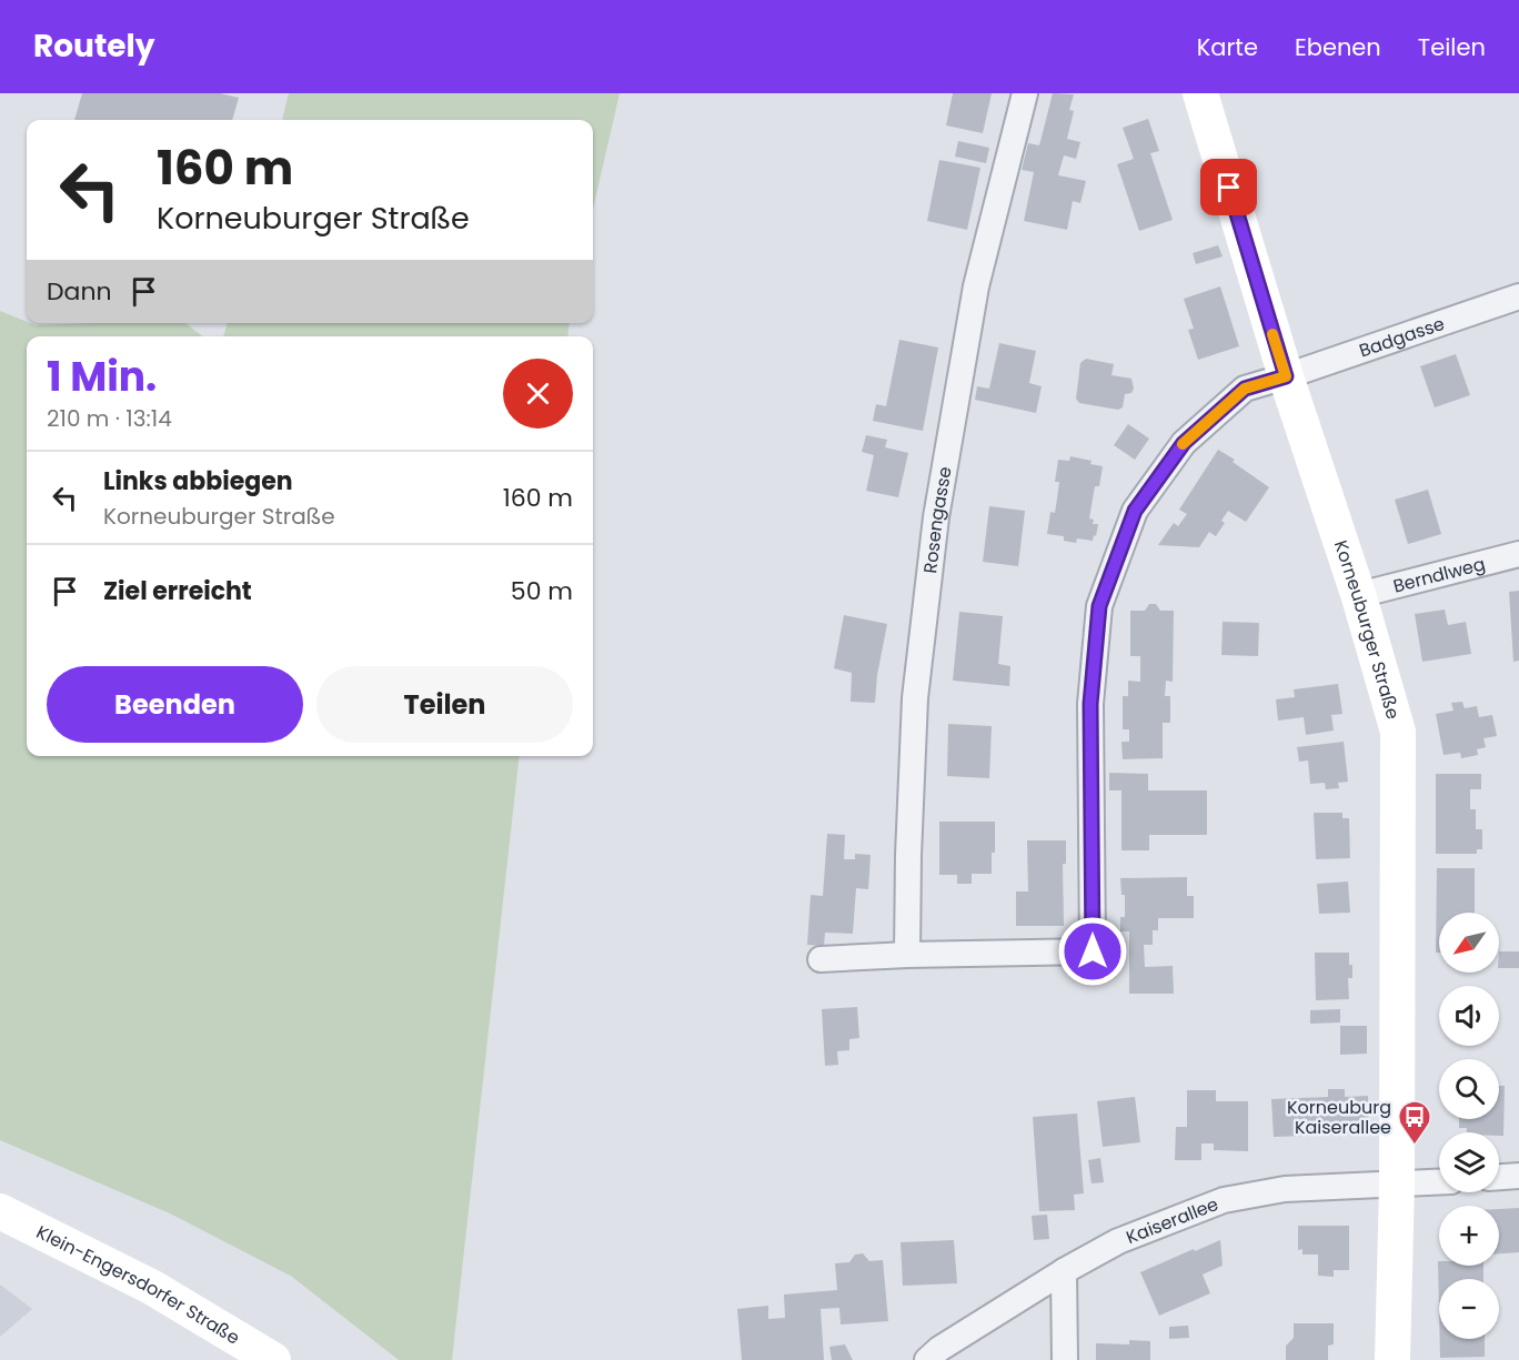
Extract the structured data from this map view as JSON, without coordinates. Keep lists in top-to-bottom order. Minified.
{"streets":{"street":["Badgasse","Rosengasse","Berndlweg","Korneuburger Straße","Kaiserallee","Klein-Engersdorfer Straße"]},"crossings":[["Badgasse","Korneuburger Straße"],["Berndlweg","Korneuburger Straße"],["Korneuburger Straße","Kaiserallee"]],"places":{"bus stop":["Korneuburg Kaiserallee"]},"north":"bottom left","page":{"header":"Routely","nav":["Karte","Ebenen","Teilen"],"turn":["160 m","Korneuburger Straße"],"then":"Dann","heading":["1 Min.","210 m · 13:14"],"list":[{"name":"Links abbiegen","note":"Korneuburger Straße","value":"160 m"},{"name":"Ziel erreicht","value":"50 m"}],"buttons":["Beenden","Teilen"],"map_buttons":["+","−"]}}
